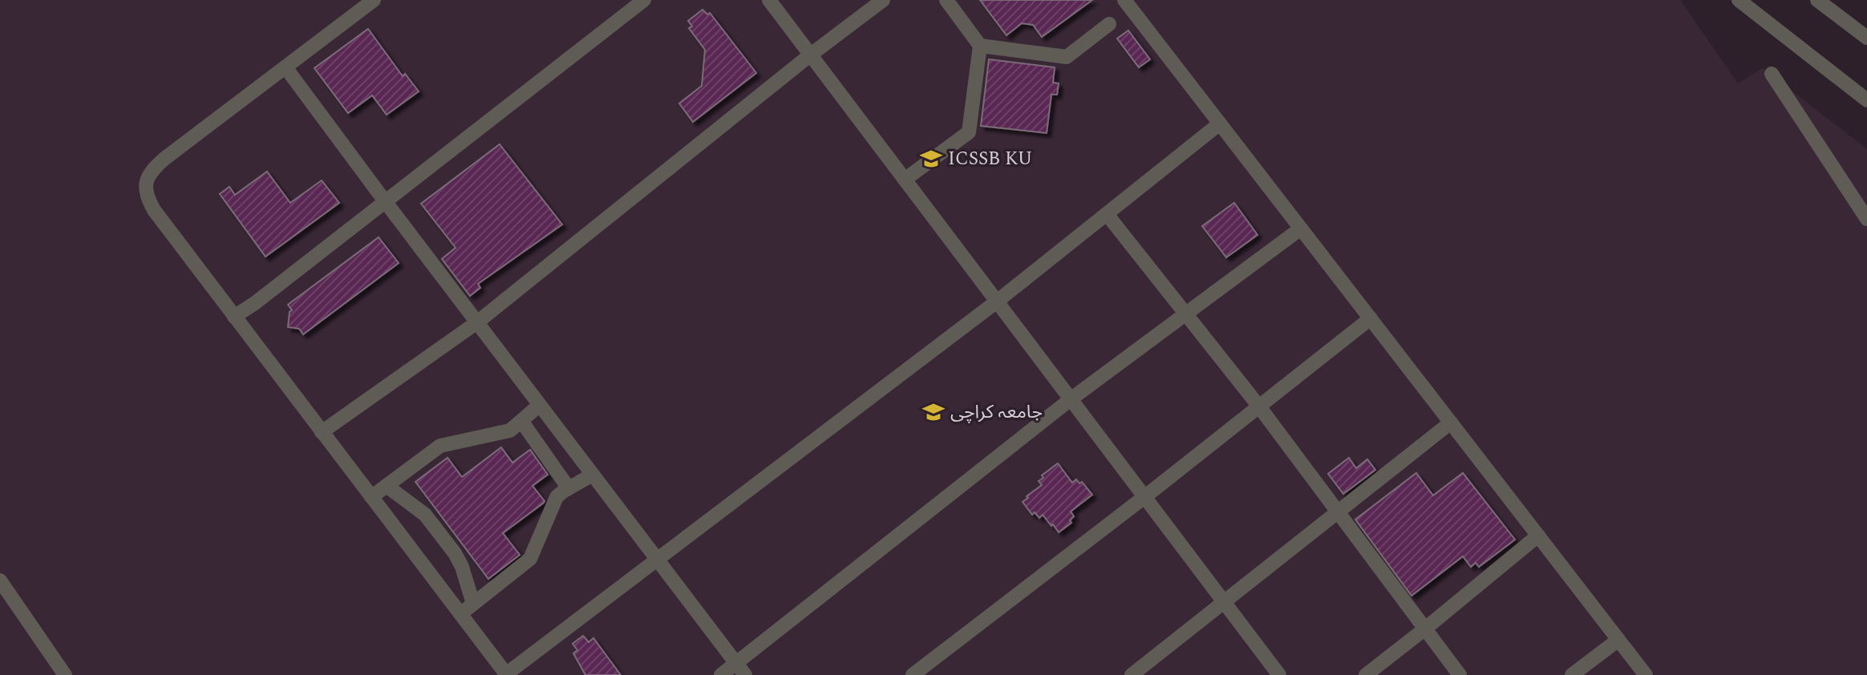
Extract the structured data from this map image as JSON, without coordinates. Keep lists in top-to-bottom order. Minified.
{"places":{"school or university":["ICSSB KU","جامعہ کراچی"]}}
